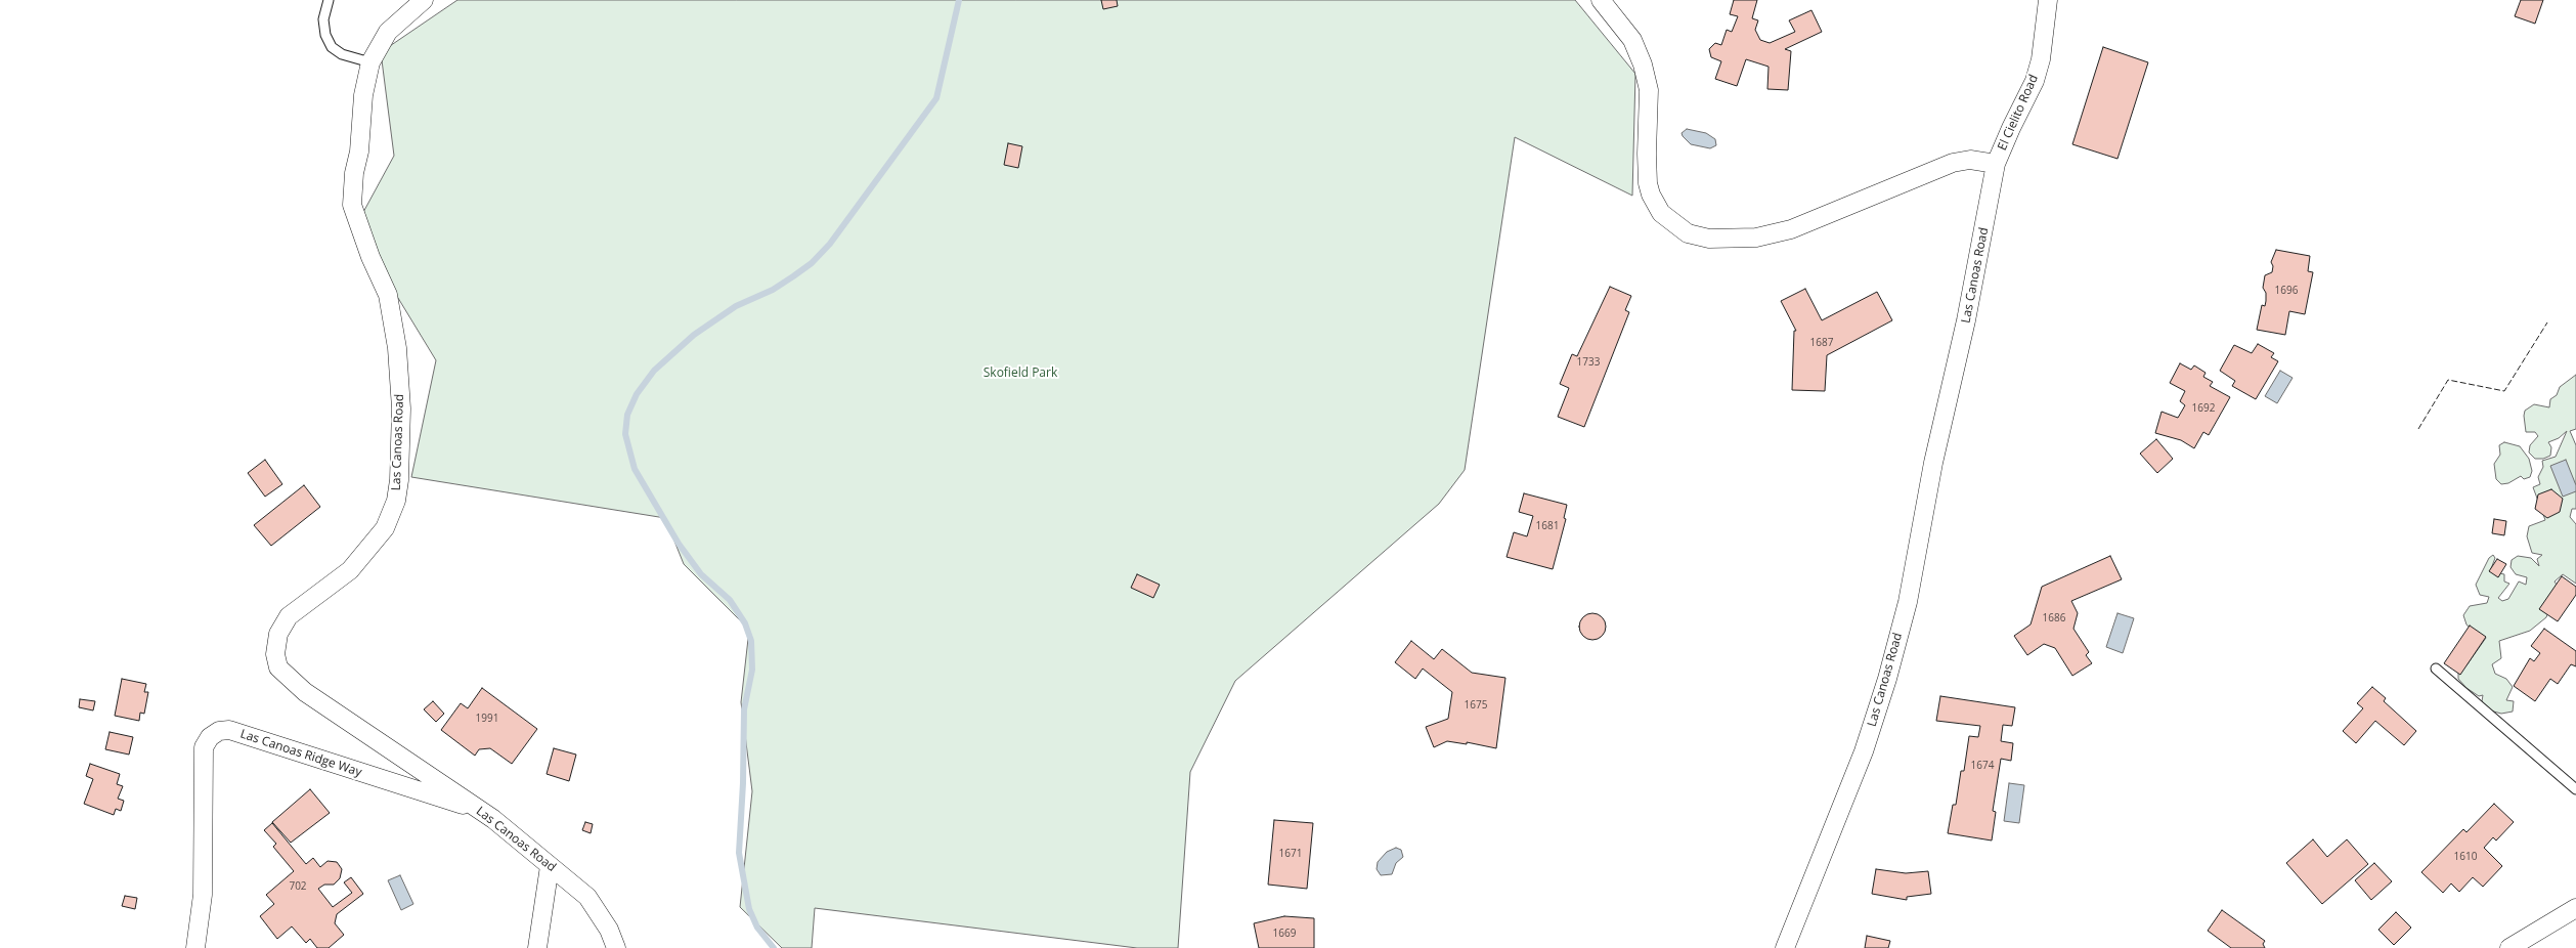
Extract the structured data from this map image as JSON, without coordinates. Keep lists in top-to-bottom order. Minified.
{"streets":{"street":["El Cielito Road","Las Canoas Road","Las Canoas Ridge Way"]},"crossings":[["El Cielito Road","Las Canoas Road"],["Las Canoas Road","Las Canoas Ridge Way"]],"parks":["Skofield Park"],"house_numbers":["1696","1687","1733","1692","1681","1686","1675","1991","1674","1671","1610","702","1669"]}
